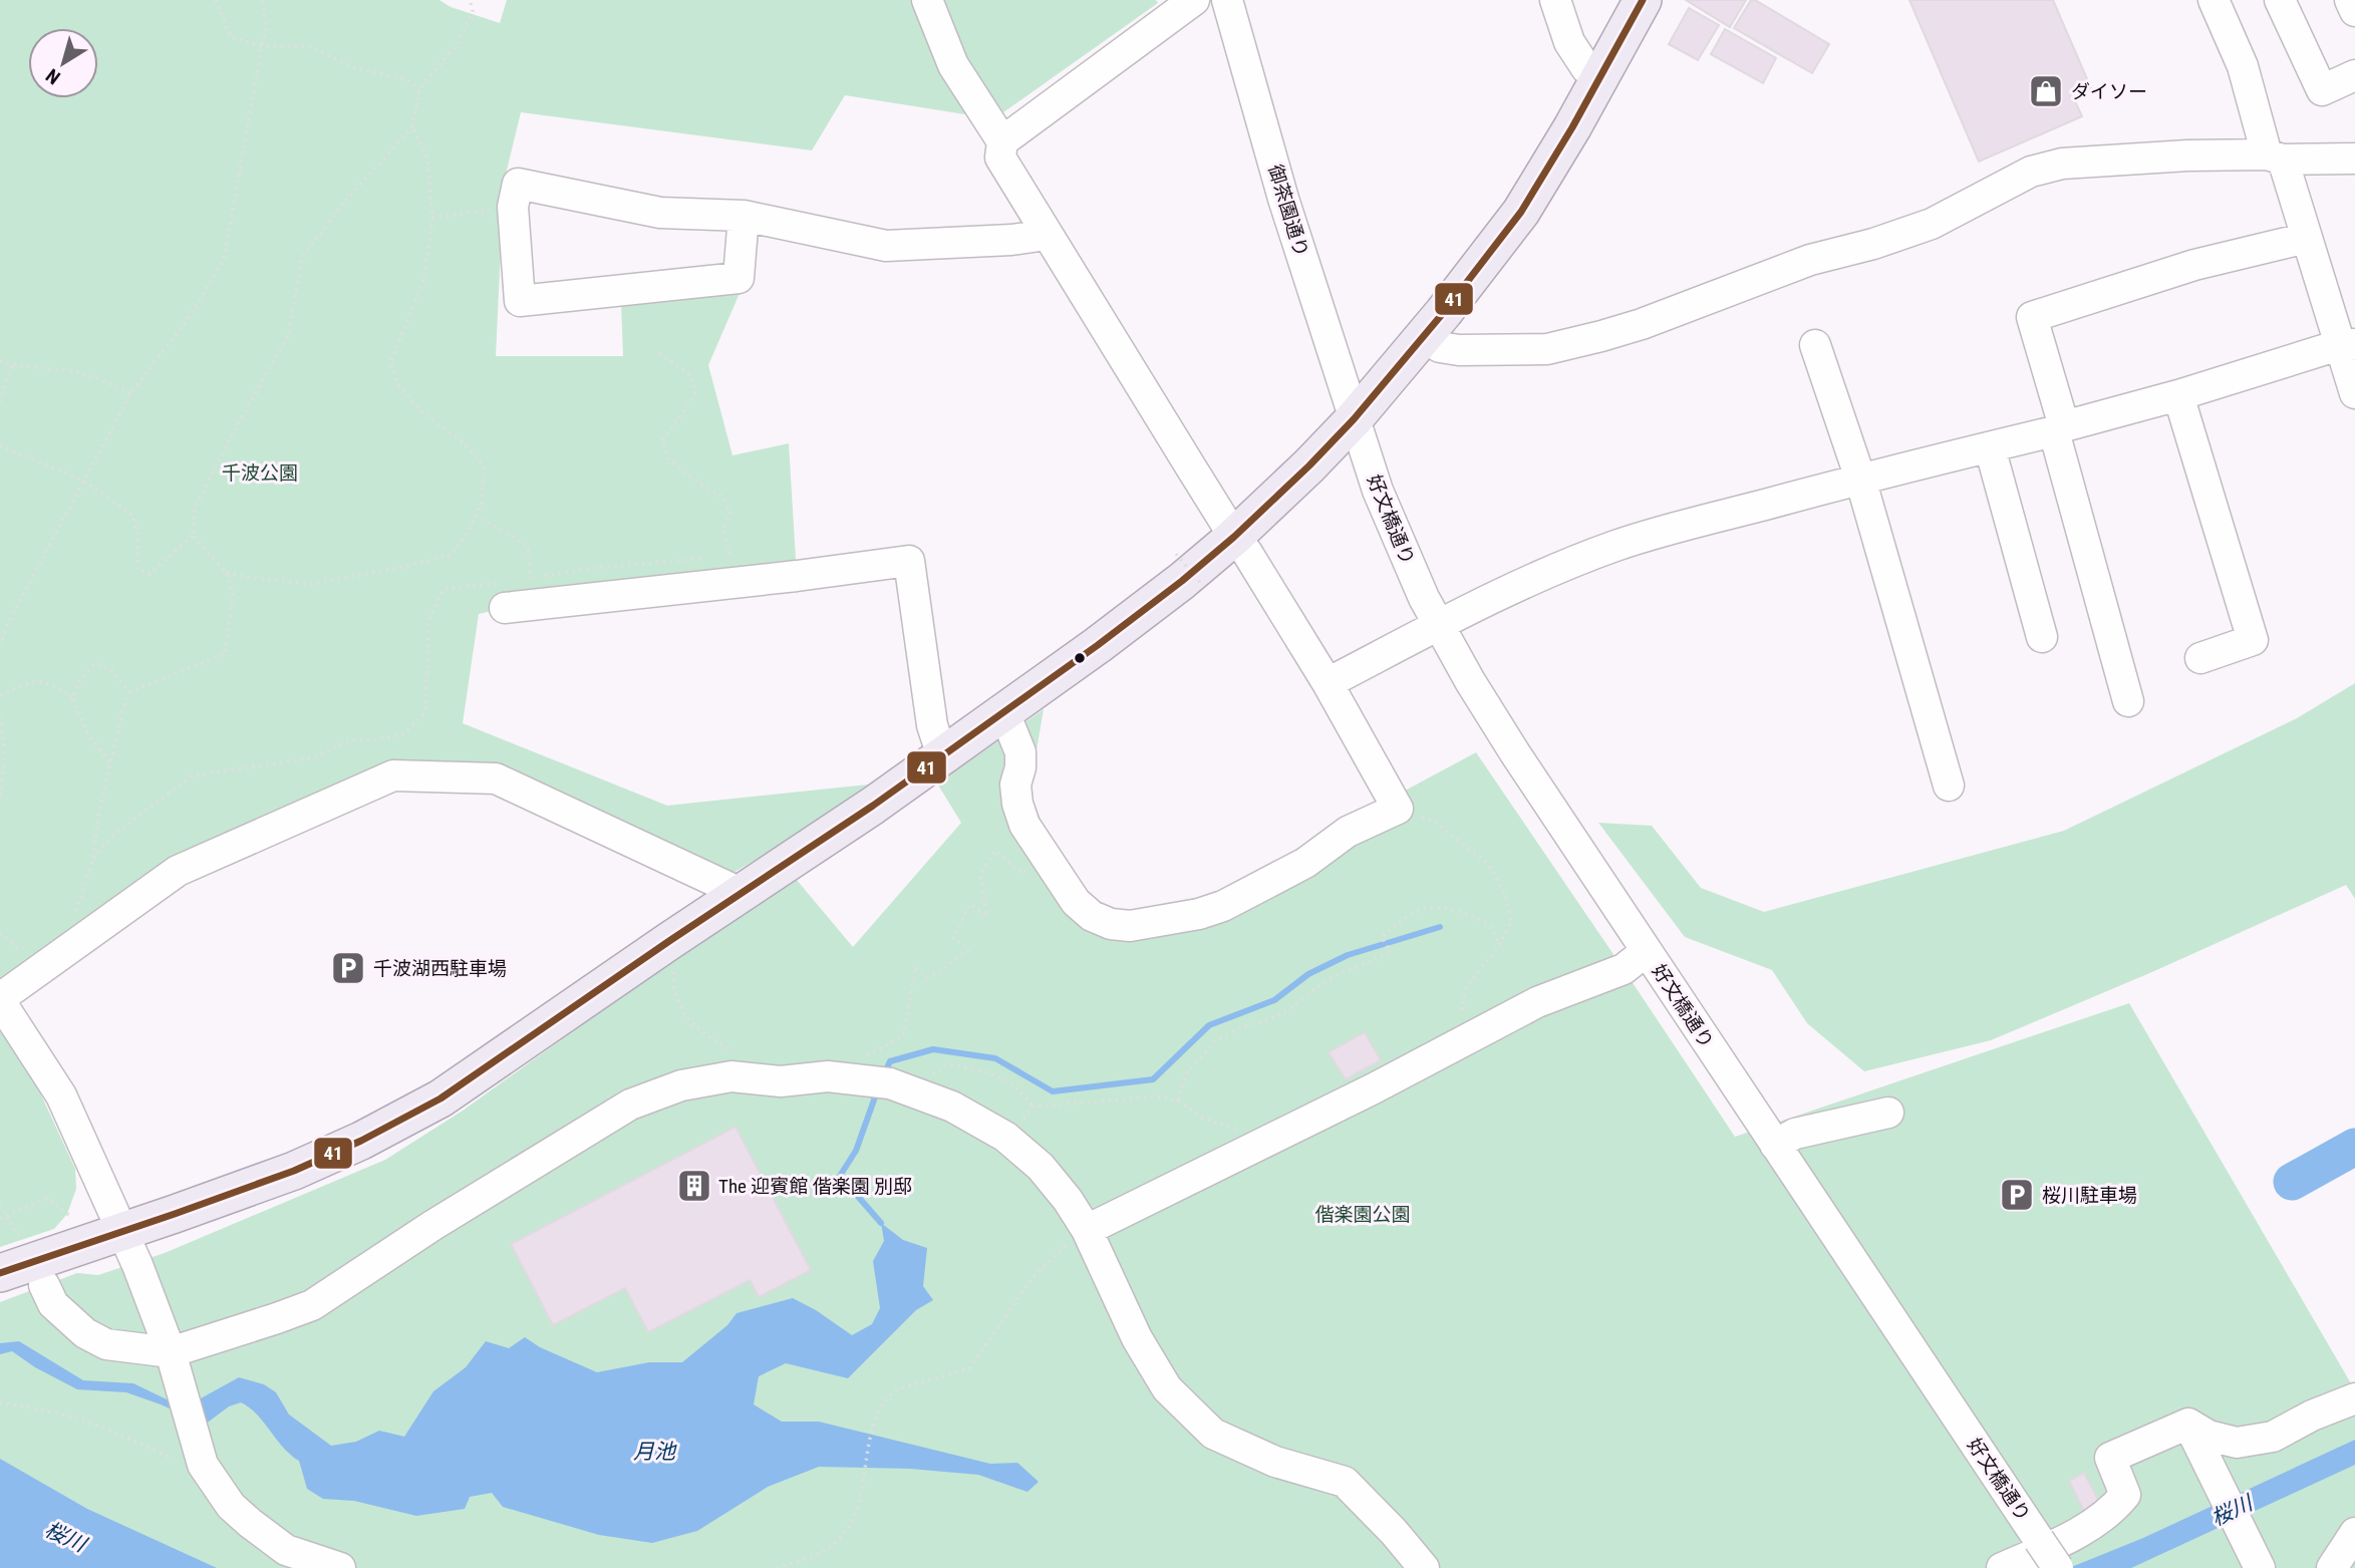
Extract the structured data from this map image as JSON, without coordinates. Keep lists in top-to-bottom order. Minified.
{"streets":{"street":["御茶園通り","好文橋通り"]},"crossings":[["御茶園通り","好文橋通り"]],"water":["月池","桜川"],"parks":["千波公園","偕楽園公園"],"places":{"shop":["ダイソー"],"parking":["千波湖西駐車場","桜川駐車場"],"building":["The 迎賓館 偕楽園 別邸"]},"lines":["transit line 41"],"north":"bottom left"}
